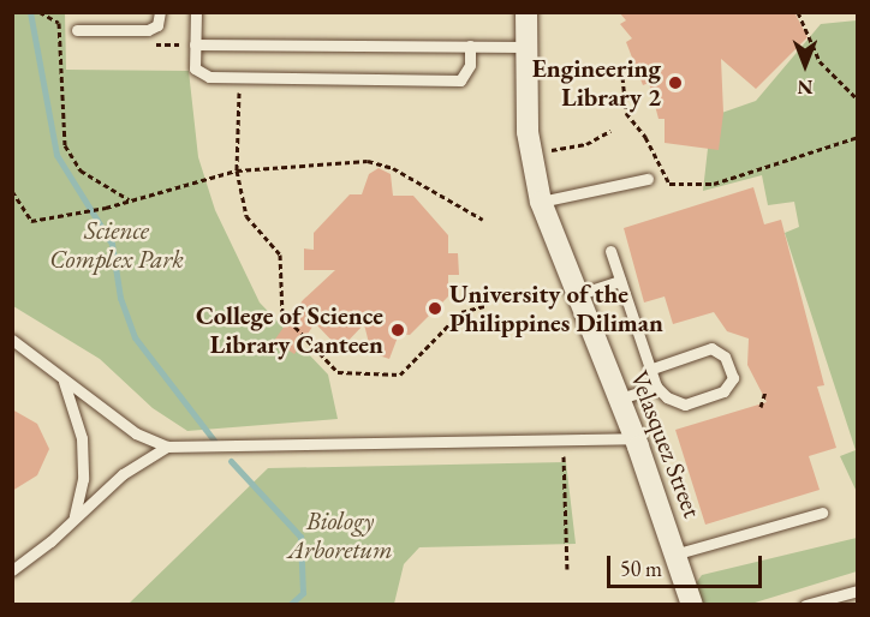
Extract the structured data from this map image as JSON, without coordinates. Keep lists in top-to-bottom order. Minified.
{"streets":{"street":["Velasquez Street"]},"parks":["Science Complex Park","Biology Arboretum"],"places":["Engineering Library 2","University of the Philippines Diliman","College of Science Library Canteen"],"scale_bar":"50 m","north":"bottom"}
